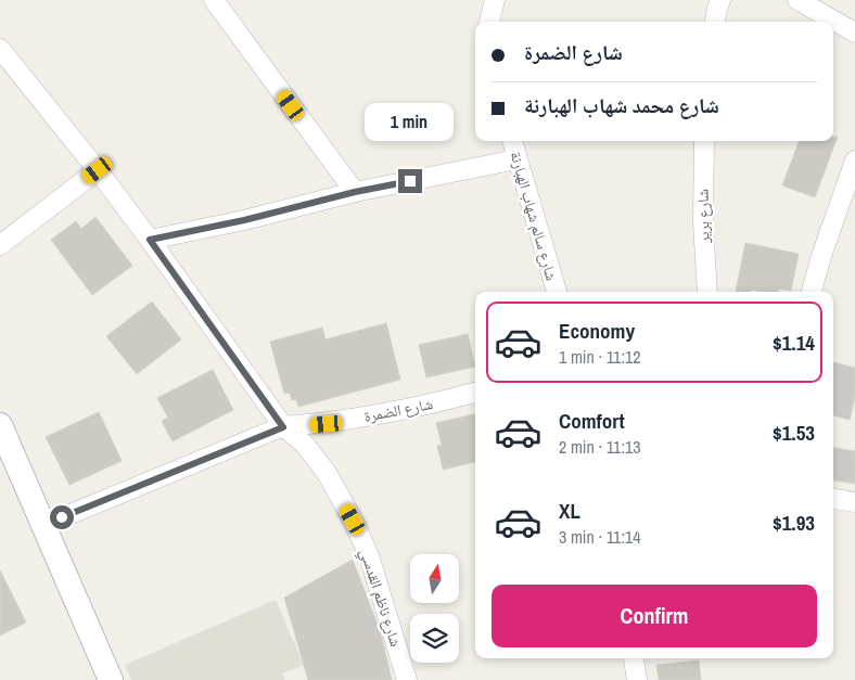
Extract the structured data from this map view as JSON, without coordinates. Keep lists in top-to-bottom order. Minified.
{"streets":{"street":["شارع سالم شهاب الهبارنة","شارع برير","شارع الضمرة","شارع ناظم القدسي"]},"crossings":[["شارع الضمرة","شارع ناظم القدسي"]],"north":"top","page":{"banner":["شارع الضمرة","شارع محمد شهاب الهبارنة"],"bubble":"1 min","list":[{"name":"Economy","note":"1 min · 11:12","value":"$1.14"},{"name":"Comfort","note":"2 min · 11:13","value":"$1.53"},{"name":"XL","note":"3 min · 11:14","value":"$1.93"}],"buttons":"Confirm"}}
